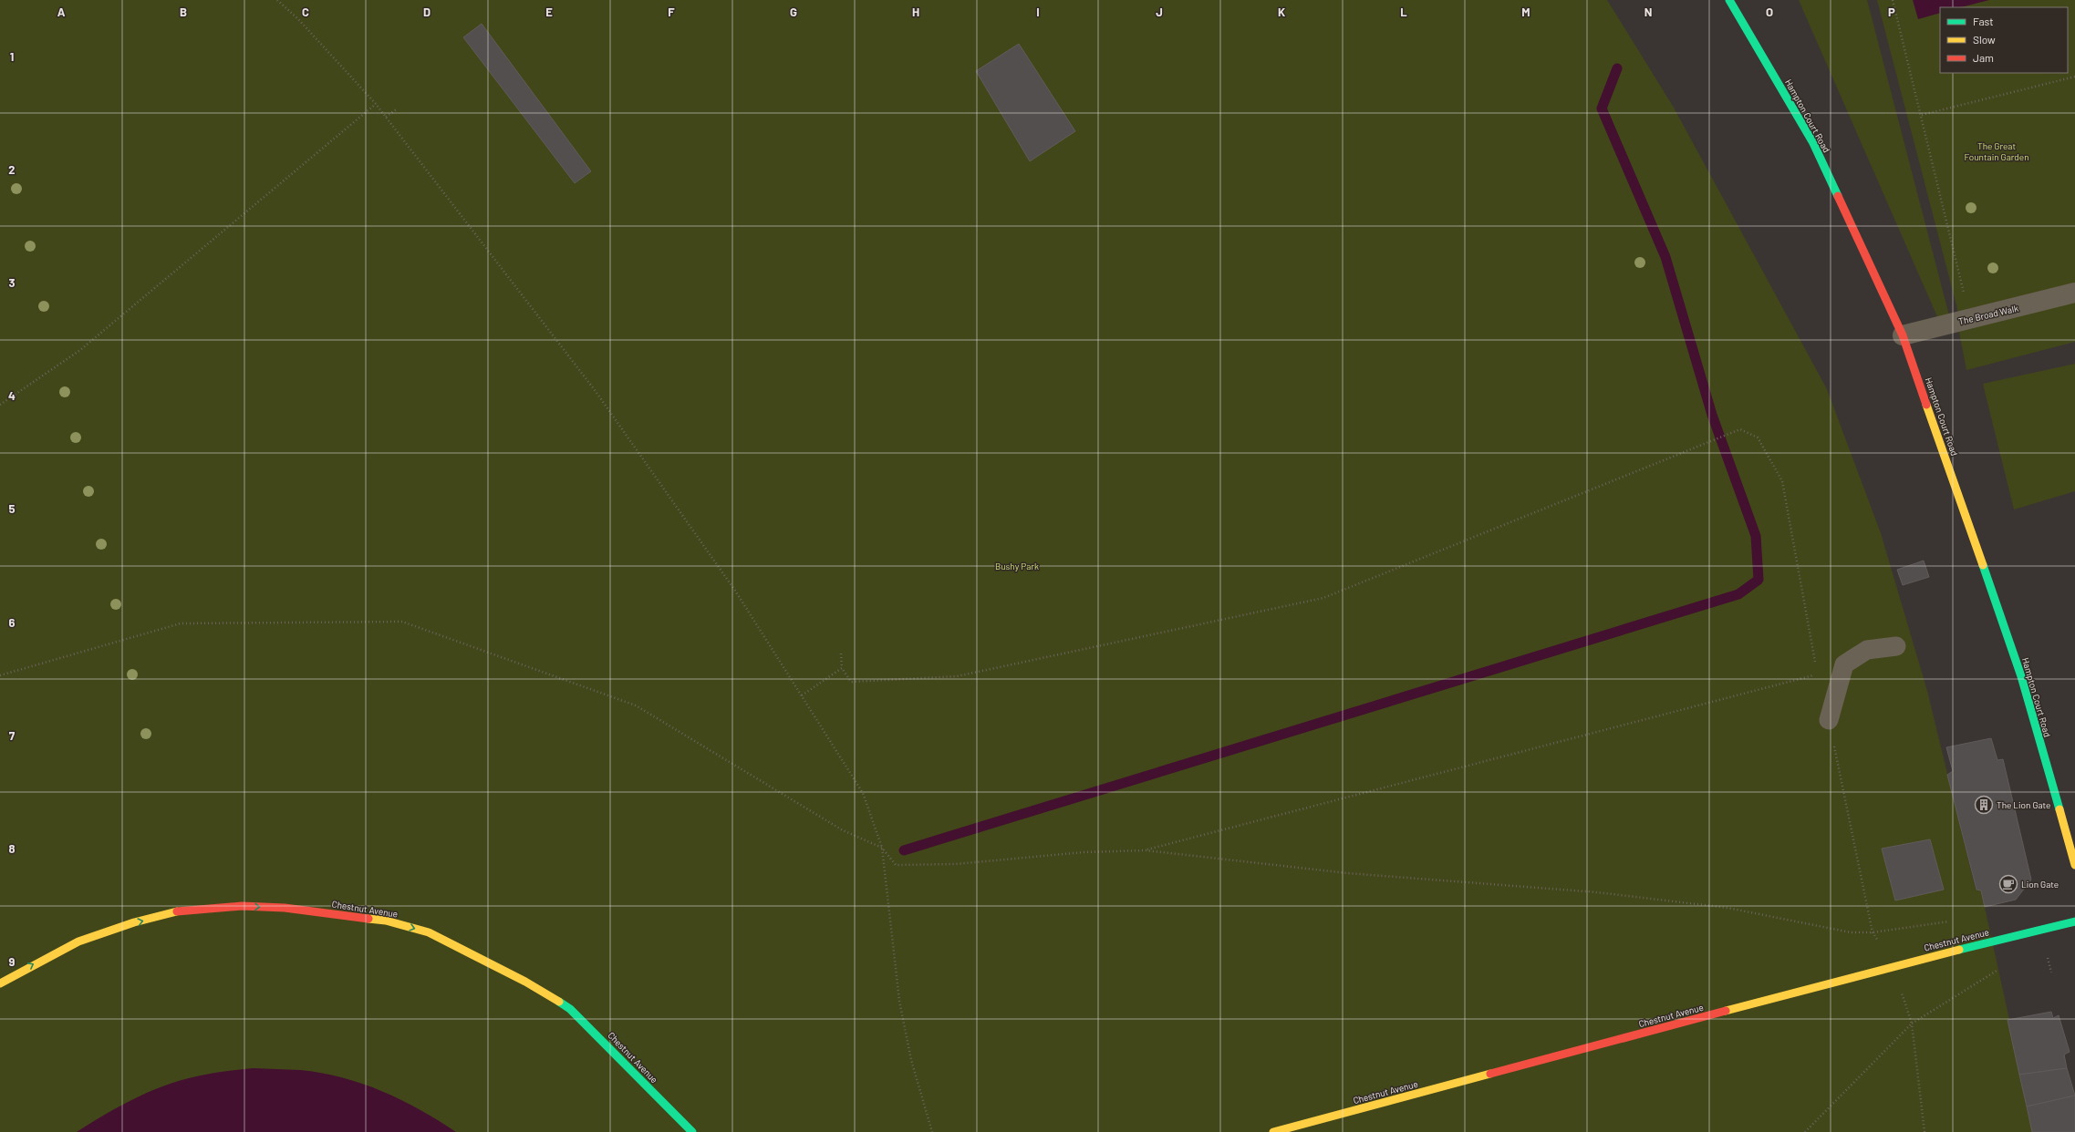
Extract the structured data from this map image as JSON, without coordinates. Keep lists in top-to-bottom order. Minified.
{"streets":{"street":["Hampton Court Road","The Broad Walk","Chestnut Avenue"]},"crossings":[["Hampton Court Road","The Broad Walk"]],"one_way":["Chestnut Avenue"],"parks":["The Great Fountain Garden","Bushy Park"],"places":{"building":["The Lion Gate"],"cafe":["Lion Gate"]},"legend":["Fast","Slow","Jam"],"grid":{"columns":["A","B","C","D","E","F","G","H","I","J","K","L","M","N","O","P"],"rows":["1","2","3","4","5","6","7","8","9"]}}
